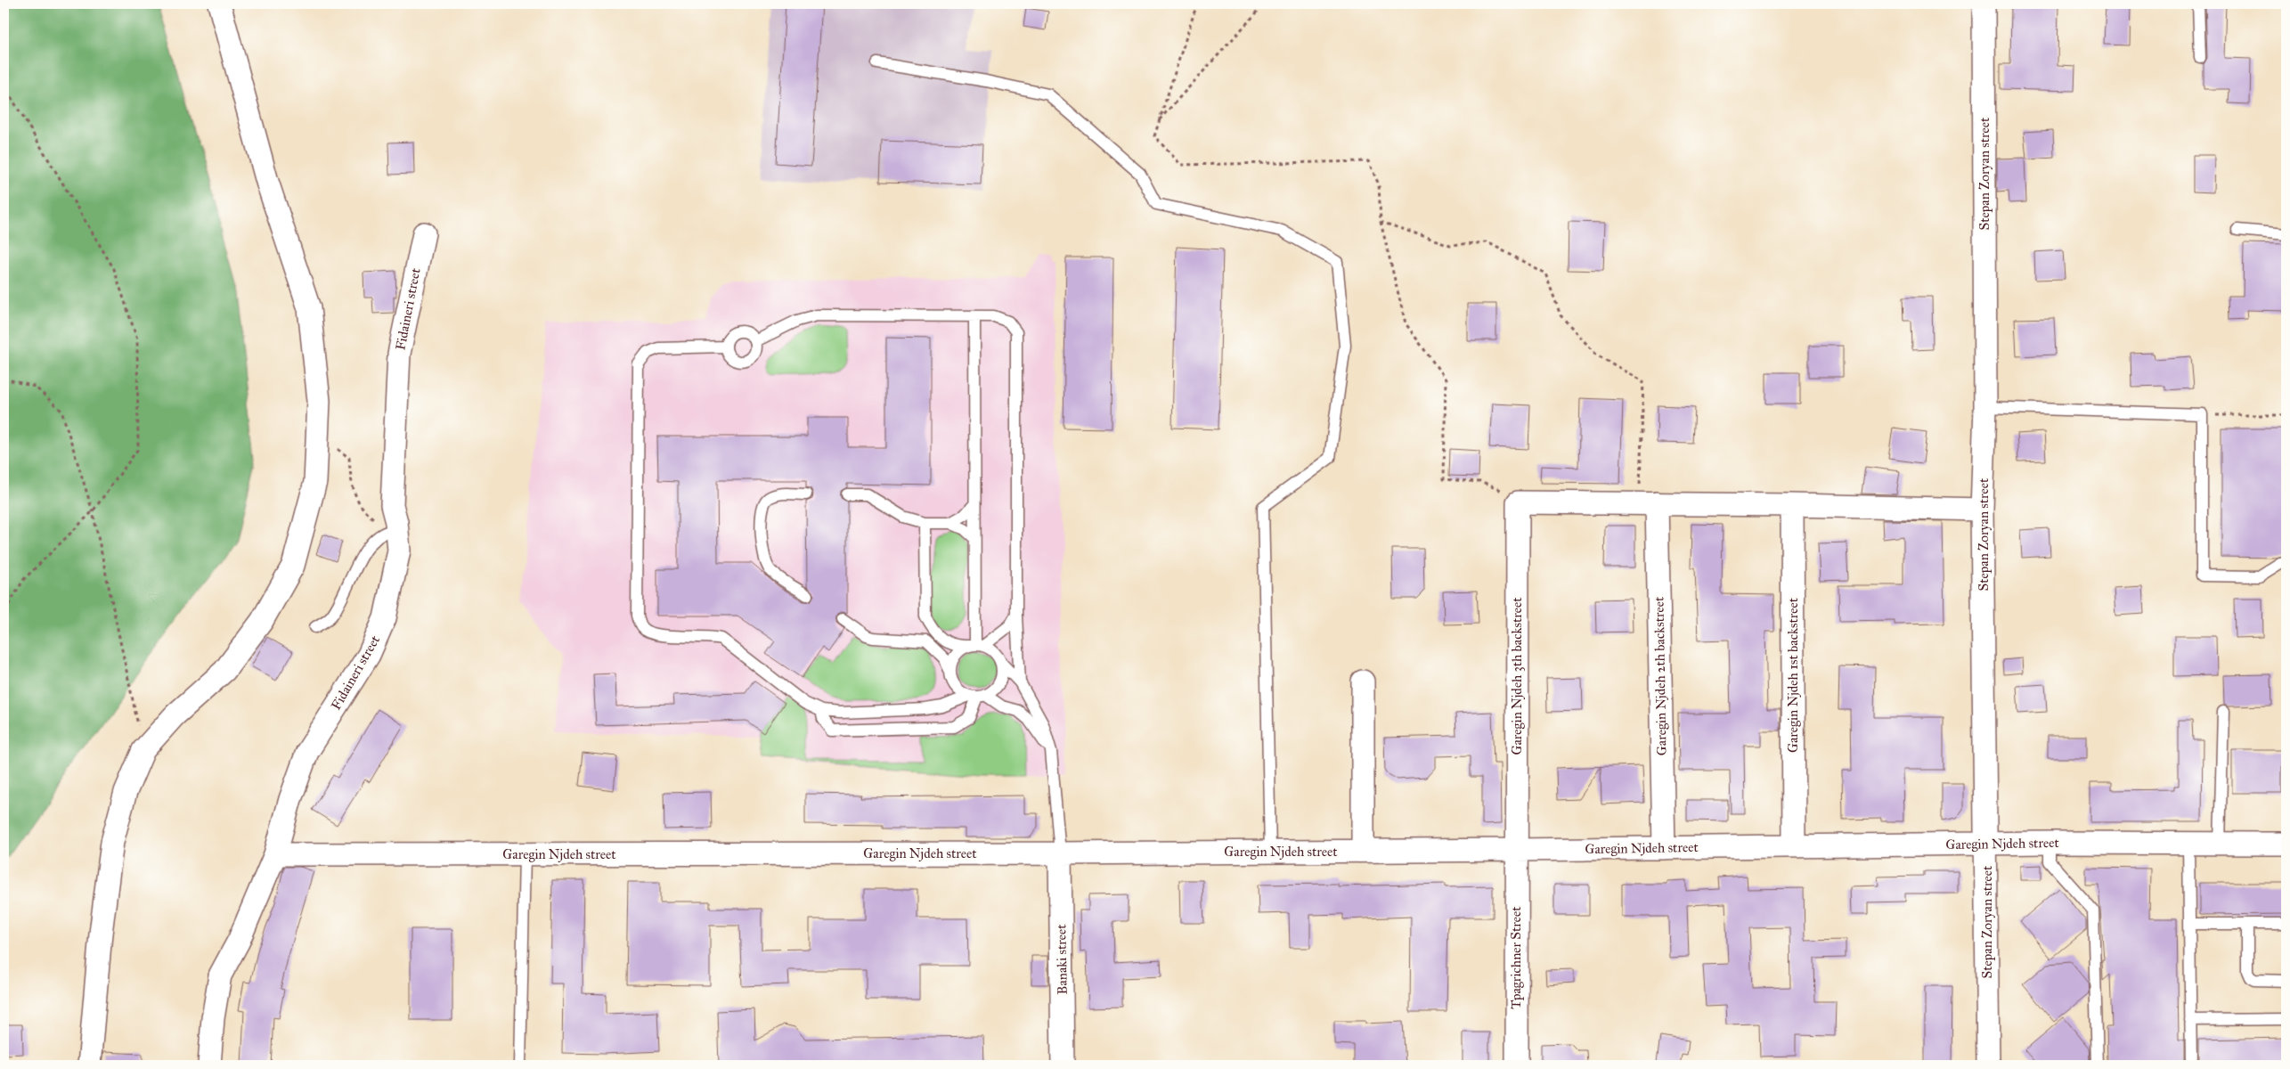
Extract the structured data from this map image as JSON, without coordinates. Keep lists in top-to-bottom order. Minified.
{"streets":{"street":["Stepan Zoryan street","Fidaineri street","Garegin Njdeh 1st backstreet","Garegin Njdeh 3th backstreet","Garegin Njdeh 2th backstreet","Garegin Njdeh street","Tpagrichner Street","Banaki street"]},"crossings":[["Stepan Zoryan street","Garegin Njdeh street"],["Fidaineri street","Garegin Njdeh street"],["Garegin Njdeh 1st backstreet","Garegin Njdeh street"],["Garegin Njdeh 3th backstreet","Garegin Njdeh street"],["Garegin Njdeh 3th backstreet","Tpagrichner Street"],["Garegin Njdeh 2th backstreet","Garegin Njdeh street"],["Garegin Njdeh street","Tpagrichner Street"],["Garegin Njdeh street","Banaki street"]]}
